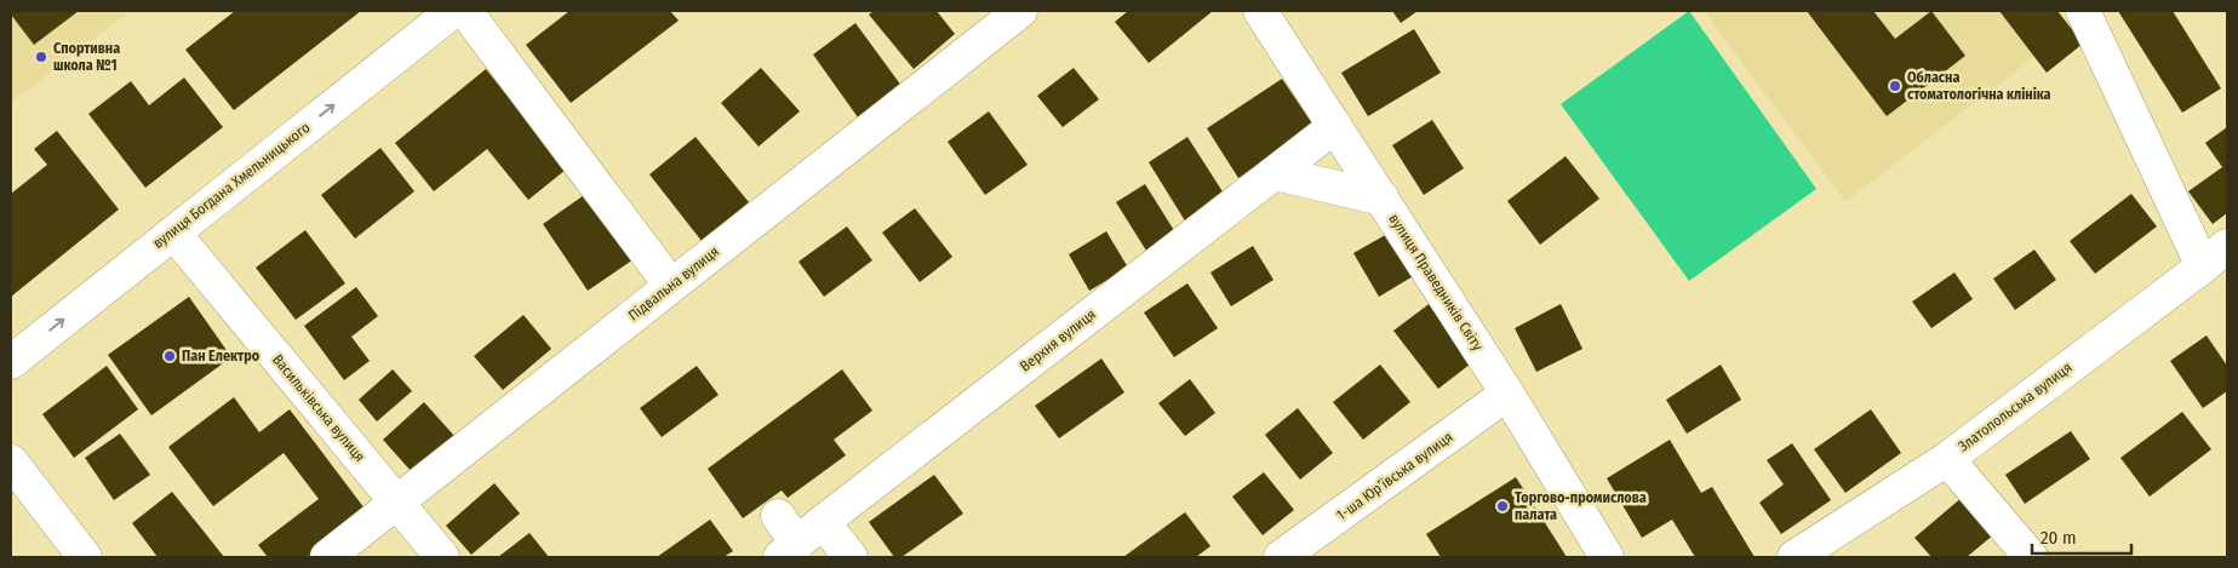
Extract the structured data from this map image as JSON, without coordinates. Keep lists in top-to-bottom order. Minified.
{"streets":{"street":["вулиця Богдана Хмельницького","вулиця Праведників Світу","Підвальна вулиця","Верхня вулиця","Златопольська вулиця","Васильківська вулиця","1-ша Юрʼївська вулиця"]},"crossings":[["вулиця Богдана Хмельницького","Васильківська вулиця"],["вулиця Праведників Світу","Верхня вулиця"],["вулиця Праведників Світу","1-ша Юрʼївська вулиця"],["Підвальна вулиця","Васильківська вулиця"]],"one_way":["вулиця Богдана Хмельницького"],"places":["Спортивна школа №1","Обласна стоматологічна клініка","Пан Електро","Торгово-промислова палата"],"scale_bar":"20 m"}
